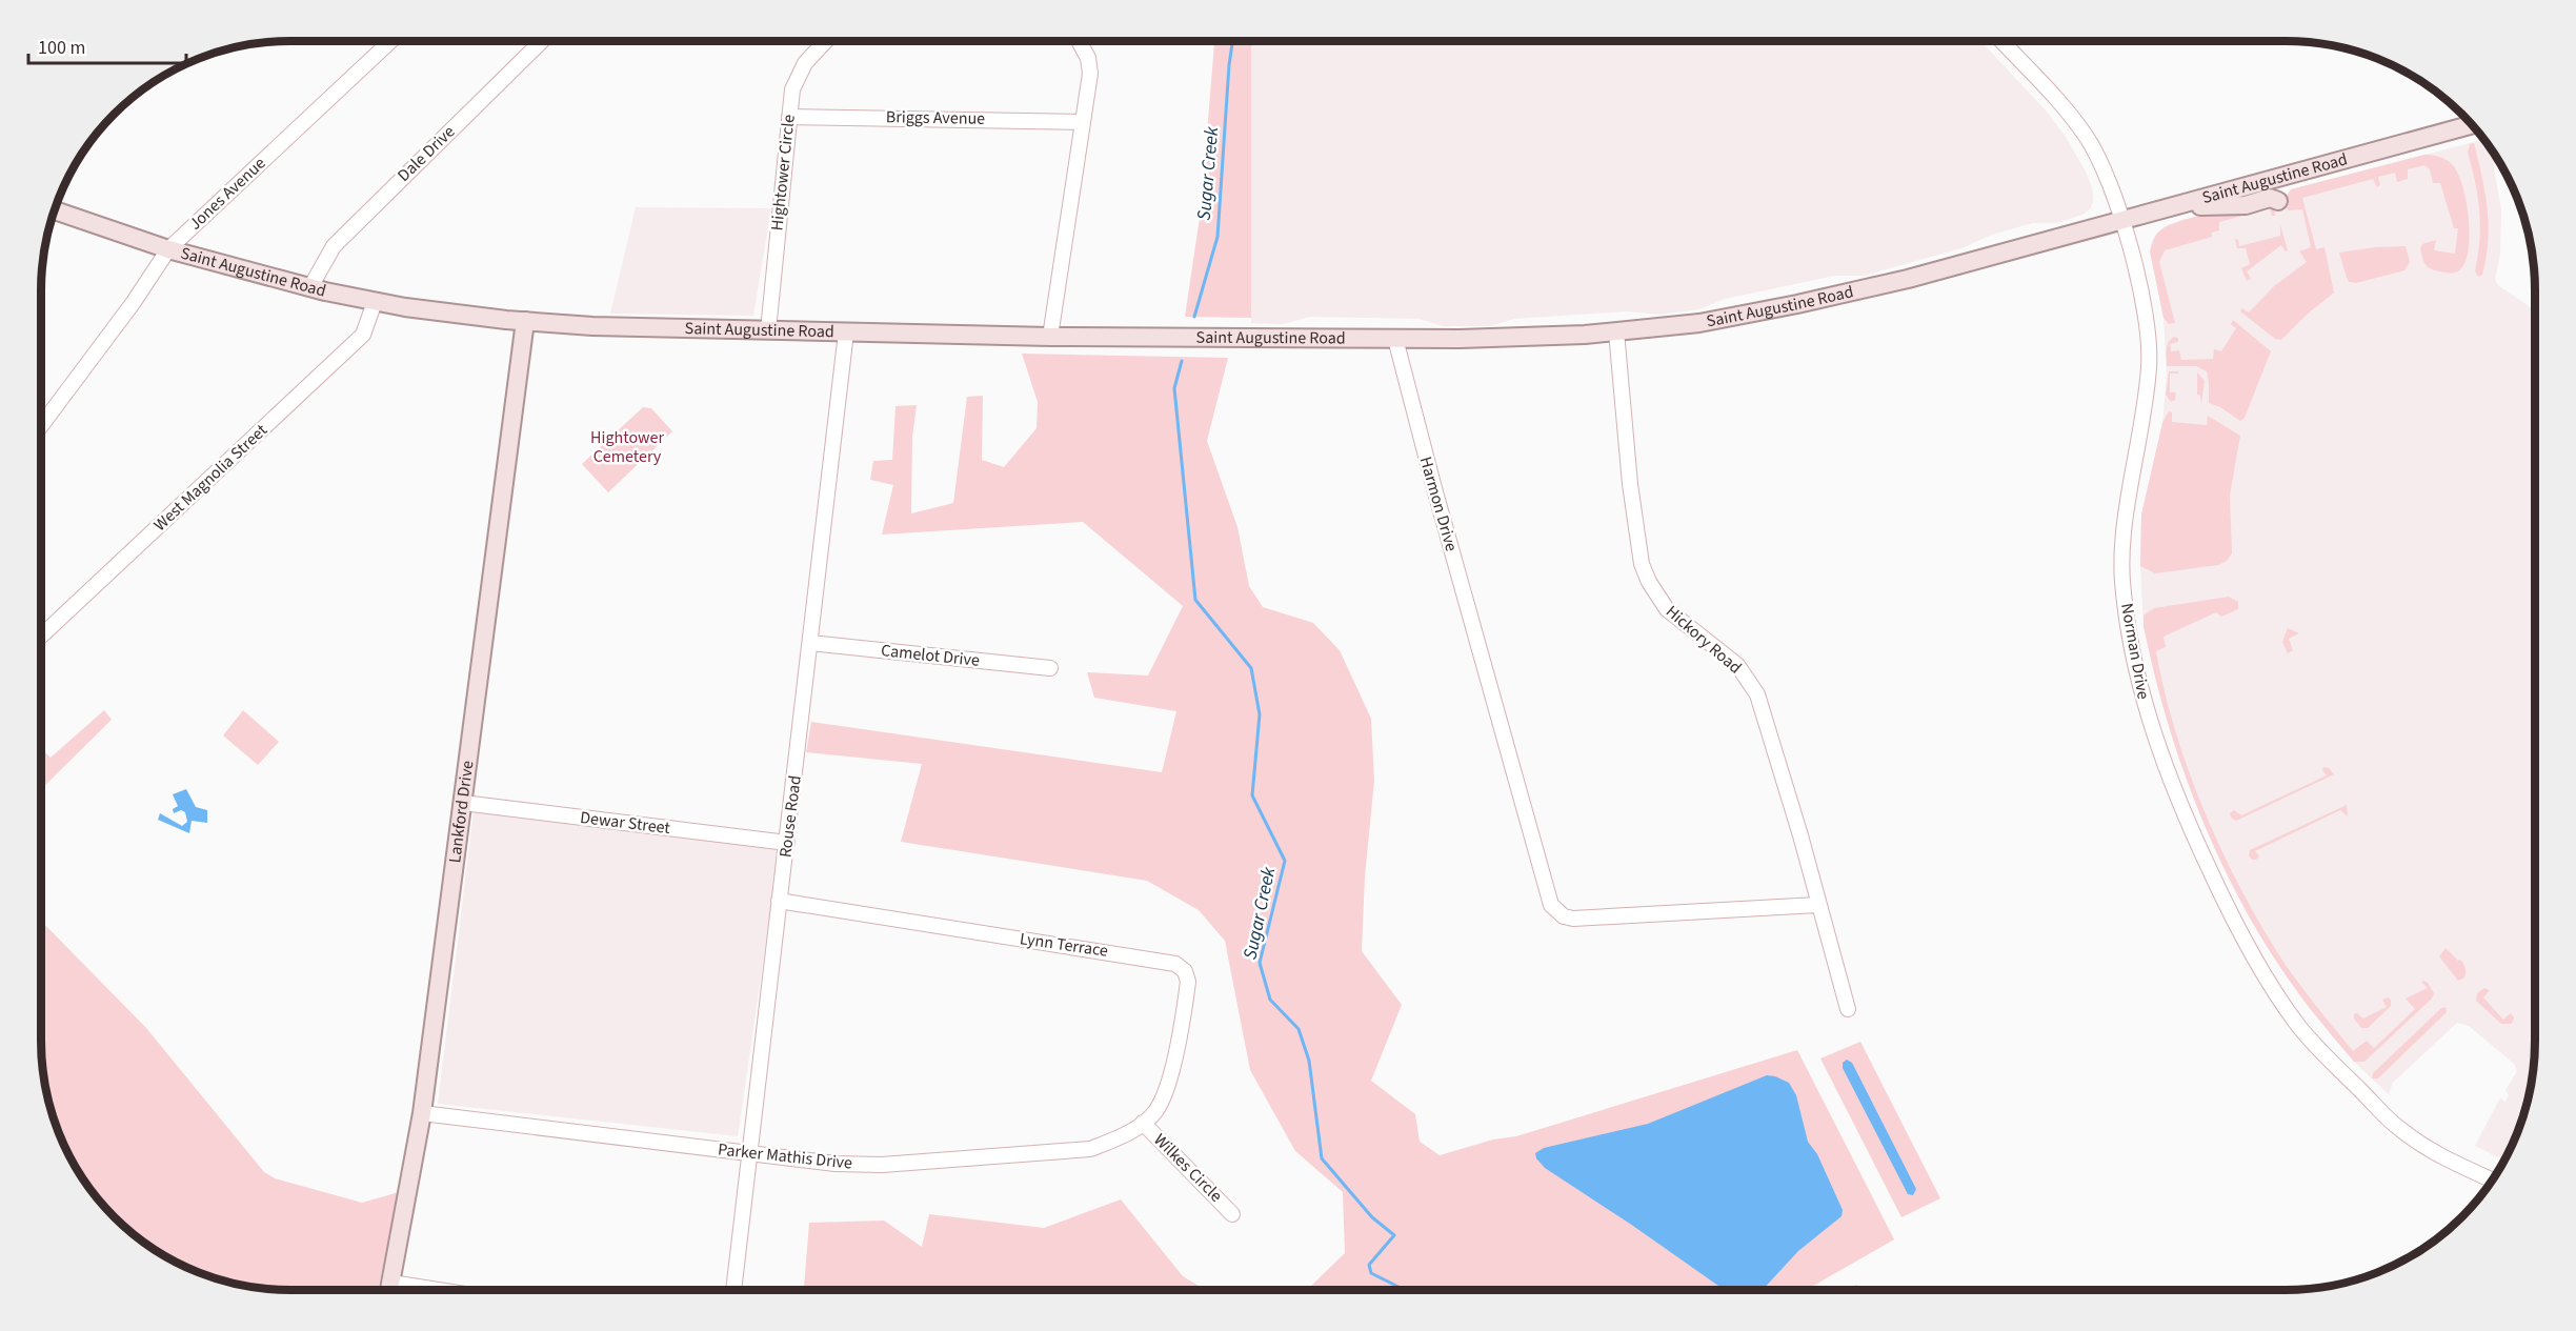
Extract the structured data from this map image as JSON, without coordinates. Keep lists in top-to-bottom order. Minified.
{"streets":{"main road":["Saint Augustine Road","Lankford Drive"],"street":["Briggs Avenue","Dale Drive","Hightower Circle","Jones Avenue","West Magnolia Street","Harmon Drive","Hickory Road","Norman Drive","Camelot Drive","Rouse Road","Dewar Street","Lynn Terrace","Parker Mathis Drive","Wilkes Circle"]},"crossings":[["Briggs Avenue","Hightower Circle"],["Dale Drive","Saint Augustine Road"],["Hightower Circle","Saint Augustine Road"],["Saint Augustine Road","Jones Avenue"],["Saint Augustine Road","West Magnolia Street"],["Saint Augustine Road","Harmon Drive"],["Saint Augustine Road","Hickory Road"],["Saint Augustine Road","Norman Drive"],["Saint Augustine Road","Lankford Drive"],["Saint Augustine Road","Rouse Road"],["Harmon Drive","Hickory Road"],["Camelot Drive","Rouse Road"],["Lankford Drive","Dewar Street"],["Lankford Drive","Parker Mathis Drive"],["Rouse Road","Dewar Street"],["Rouse Road","Lynn Terrace"],["Rouse Road","Parker Mathis Drive"],["Lynn Terrace","Parker Mathis Drive"],["Lynn Terrace","Wilkes Circle"],["Parker Mathis Drive","Wilkes Circle"]],"water":["Sugar Creek"],"parks":["Hightower Cemetery"],"scale_bar":"100 m"}
